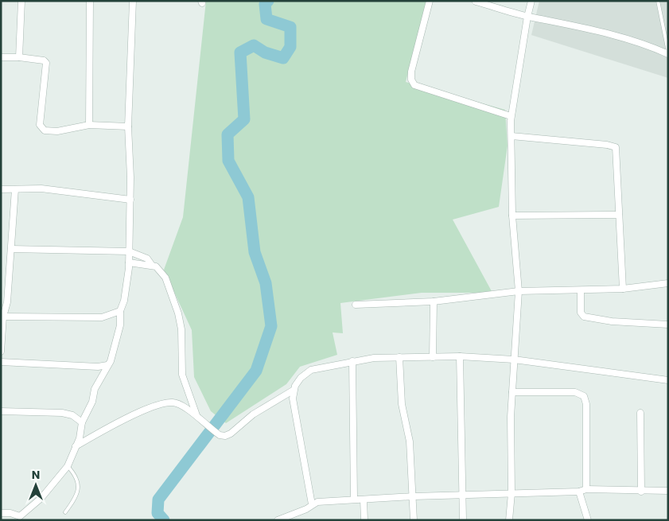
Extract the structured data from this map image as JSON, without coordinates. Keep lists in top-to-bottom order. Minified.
{"north":"top"}
